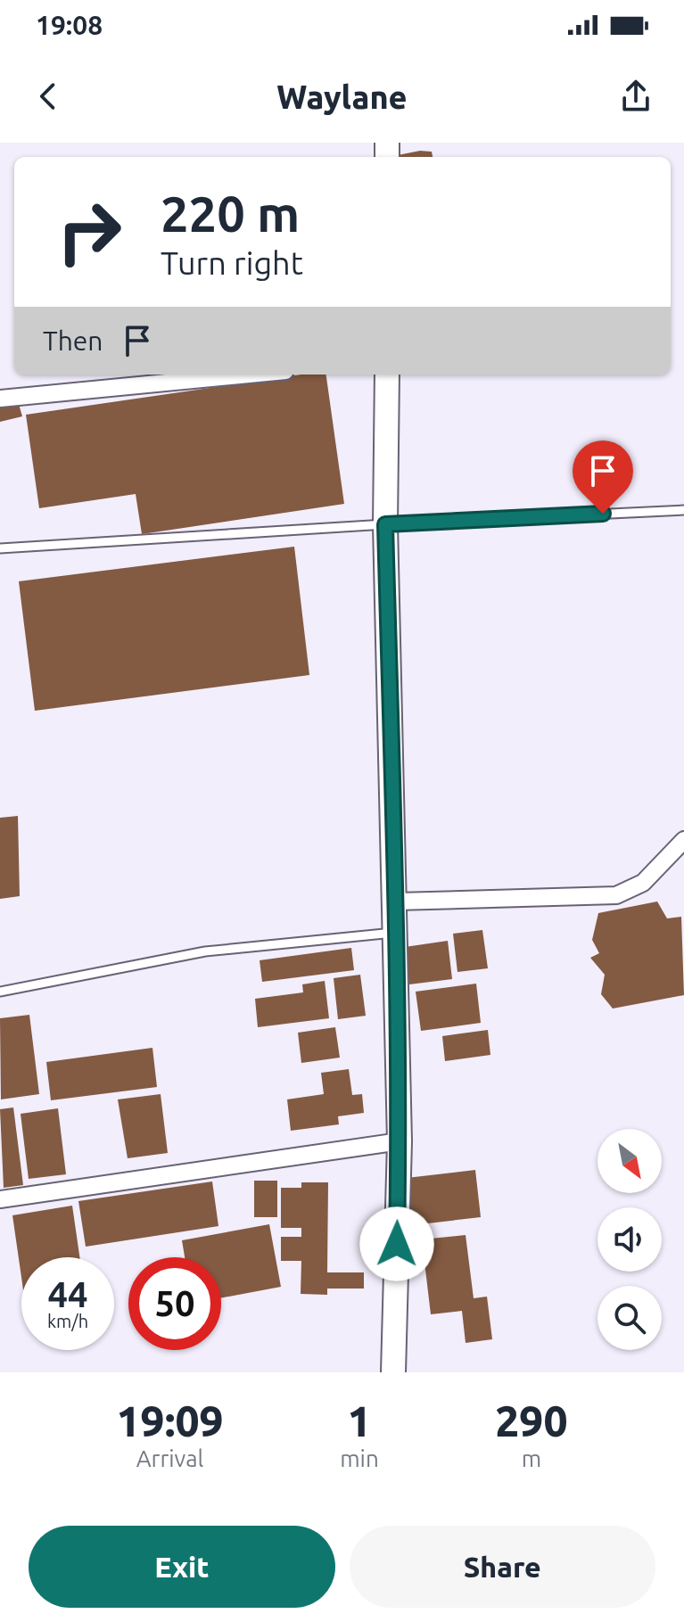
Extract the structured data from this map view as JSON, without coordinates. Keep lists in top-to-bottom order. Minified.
{"north":"bottom right","page":{"status":"19:08","header":"Waylane","turn":["220 m","Turn right"],"then":"Then","speed":"44 km/h","limit":"50","eta":["19:09","Arrival","1","min","290","m"],"buttons":["Exit","Share"]}}
